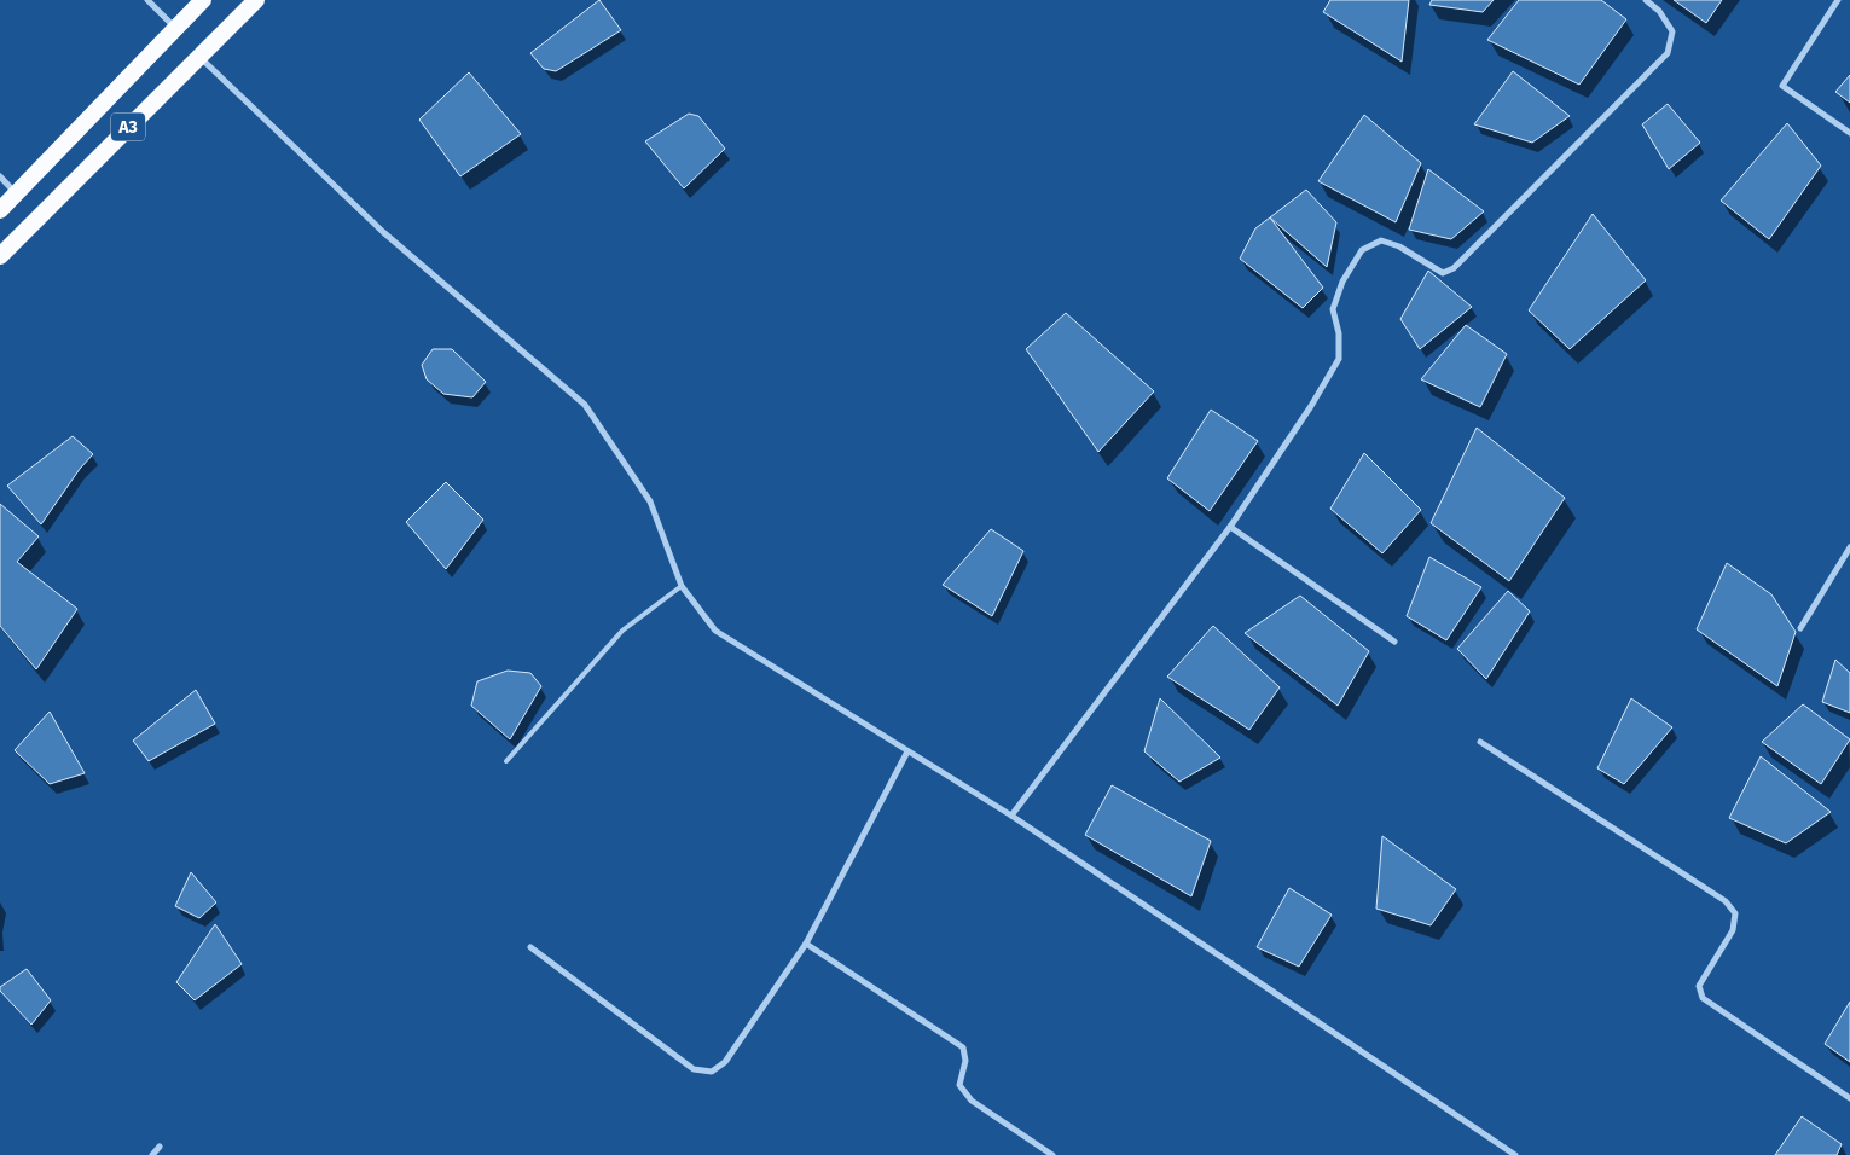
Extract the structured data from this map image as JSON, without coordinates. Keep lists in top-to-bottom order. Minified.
{"streets":{"highway":["A3"]}}
